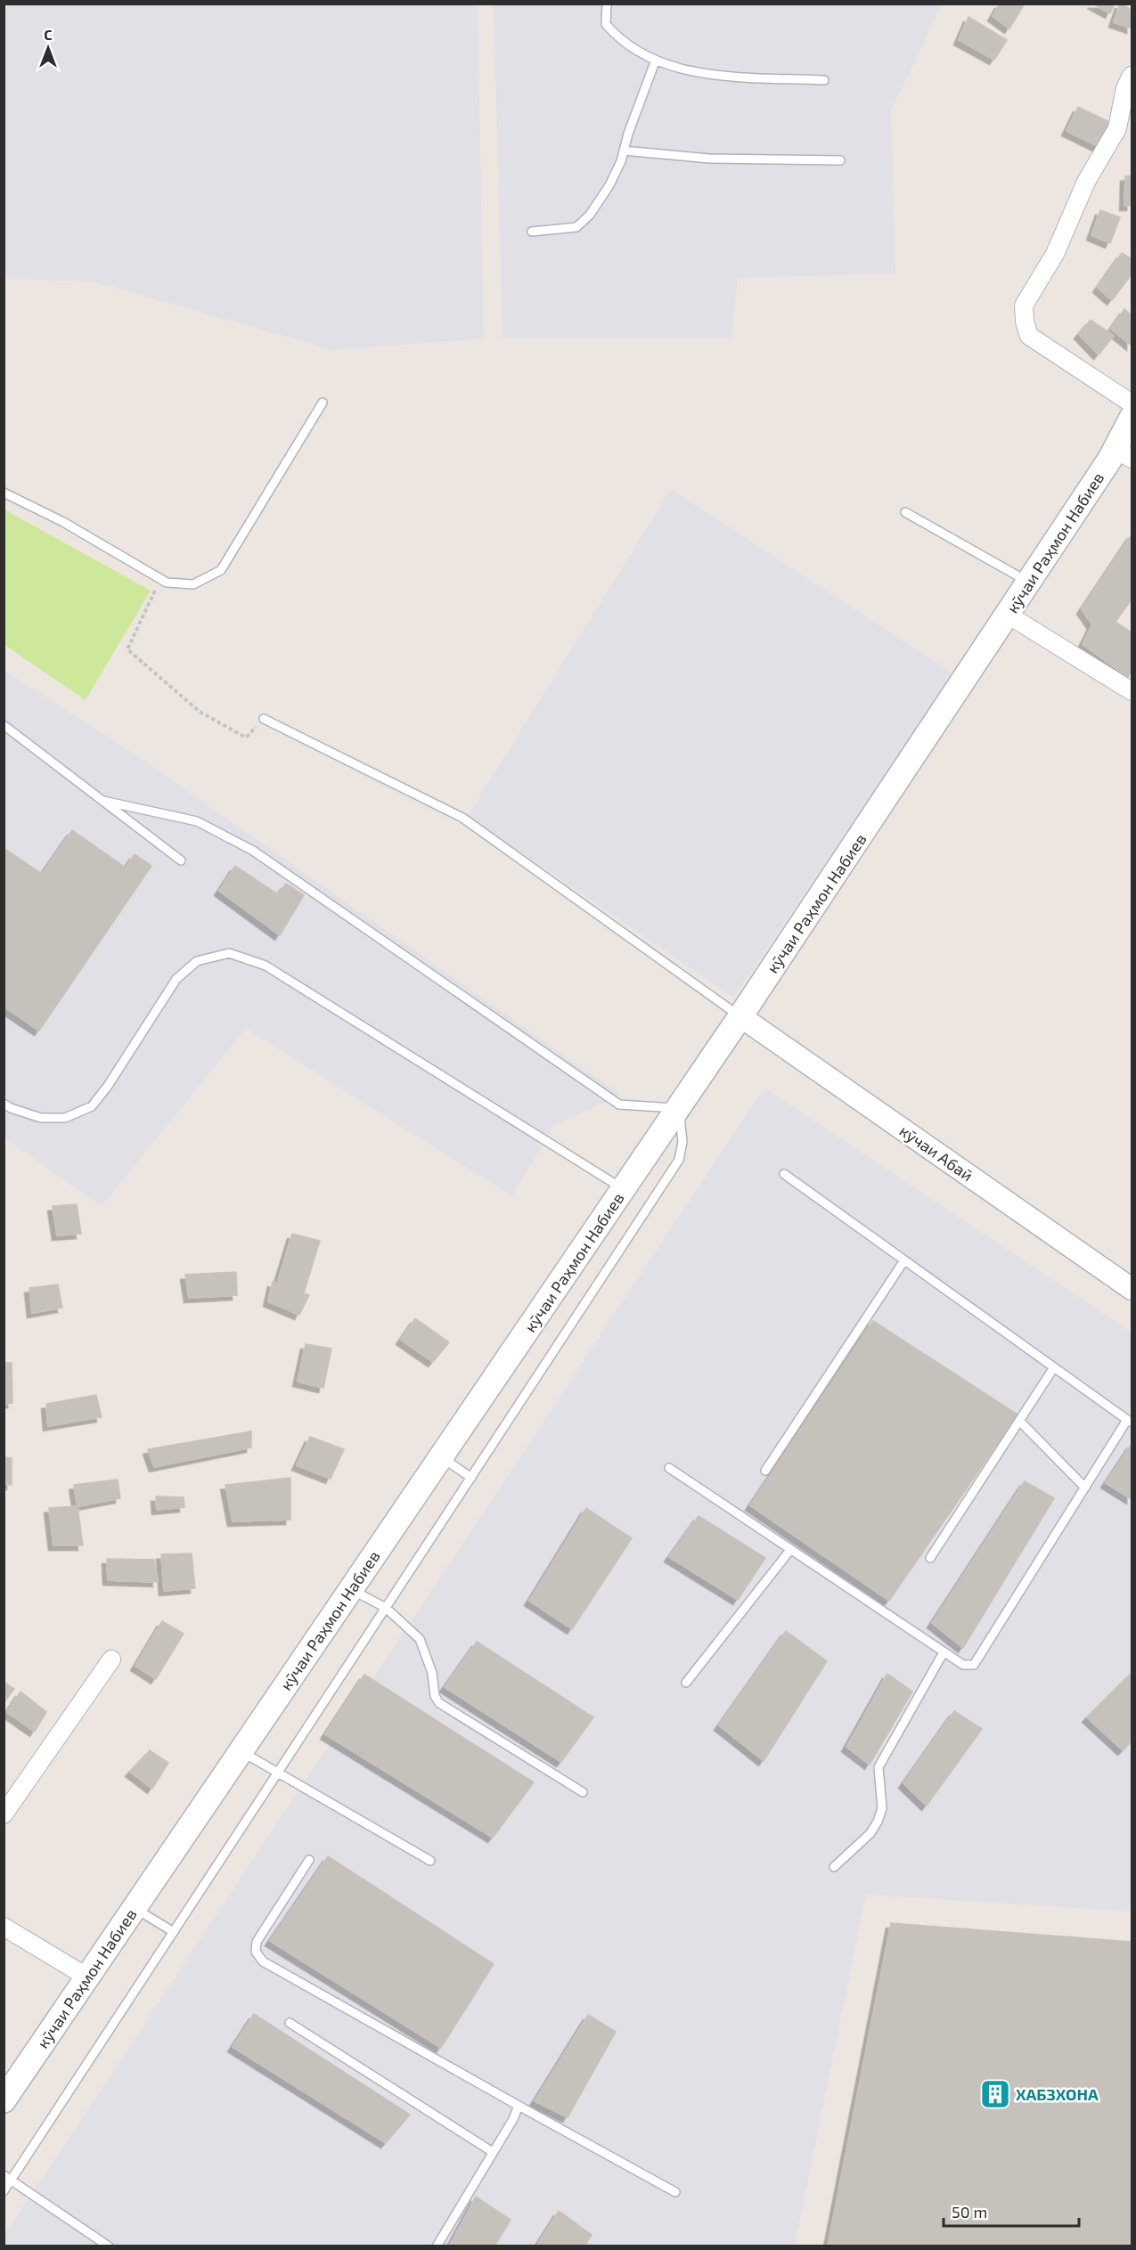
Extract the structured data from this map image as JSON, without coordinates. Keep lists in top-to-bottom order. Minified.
{"streets":{"main road":["кӯчаи Раҳмон Набиев"],"street":["кӯчаи Абаӣ"]},"crossings":[["кӯчаи Раҳмон Набиев","кӯчаи Абаӣ"]],"places":{"building":["ХАБЗХОНА"]},"scale_bar":"50 m","north":"top"}
